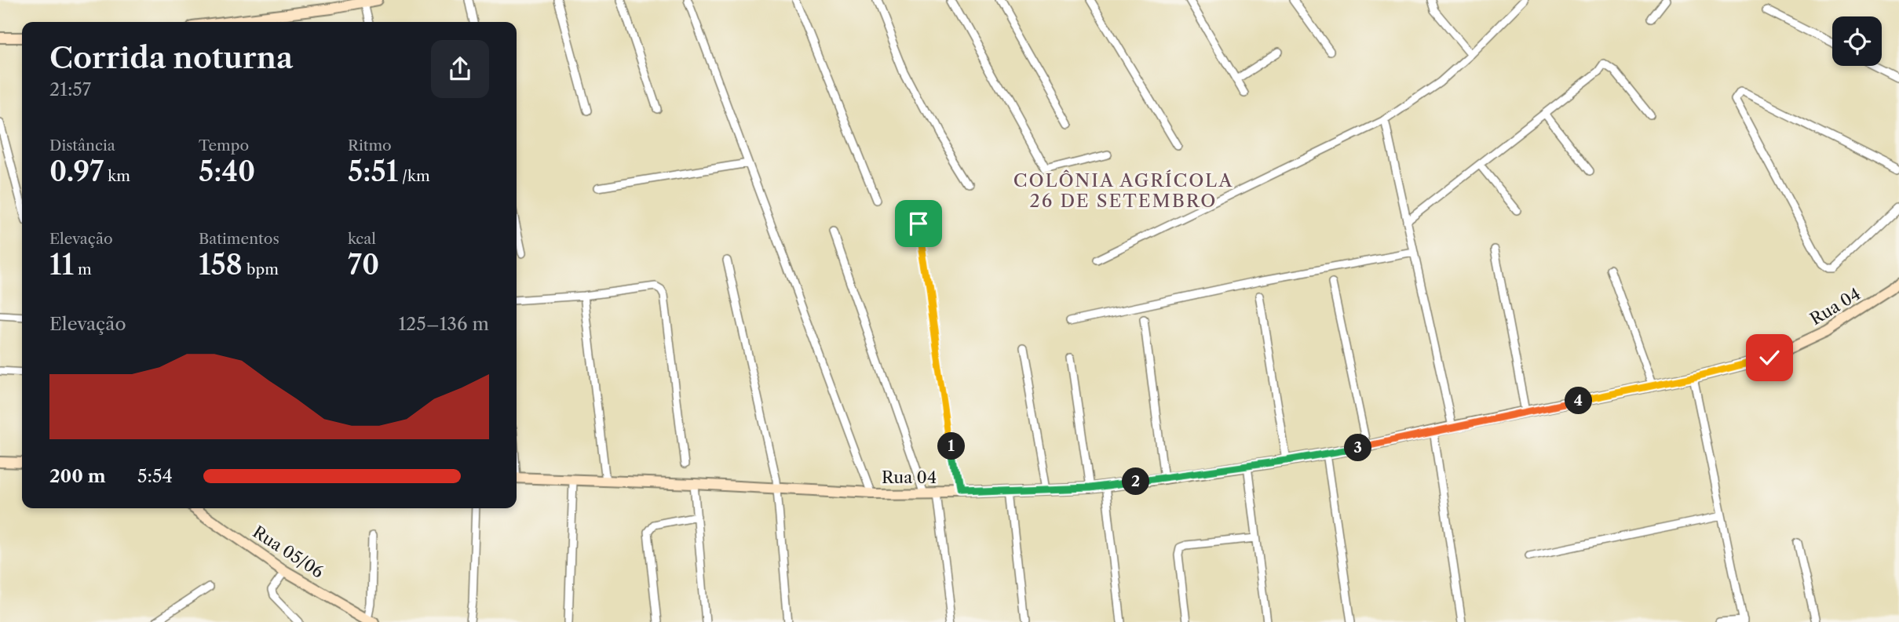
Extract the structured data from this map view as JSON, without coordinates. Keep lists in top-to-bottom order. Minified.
{"streets":{"street":["Rua 04","Rua 05/06"]},"districts":["COLÔNIA AGRÍCOLA 26 DE SETEMBRO"],"page":{"heading":["Corrida noturna","21:57"],"stats":[["Distância","0.97 km"],["Tempo","5:40"],["Ritmo","5:51 /km"],["Elevação","11 m"],["Batimentos","158 bpm"],["kcal","70"]],"chart":["Elevação","125–136 m"],"pins":["4","1","3","2"],"list":[{"name":"200 m","note":"5:54"}]}}
